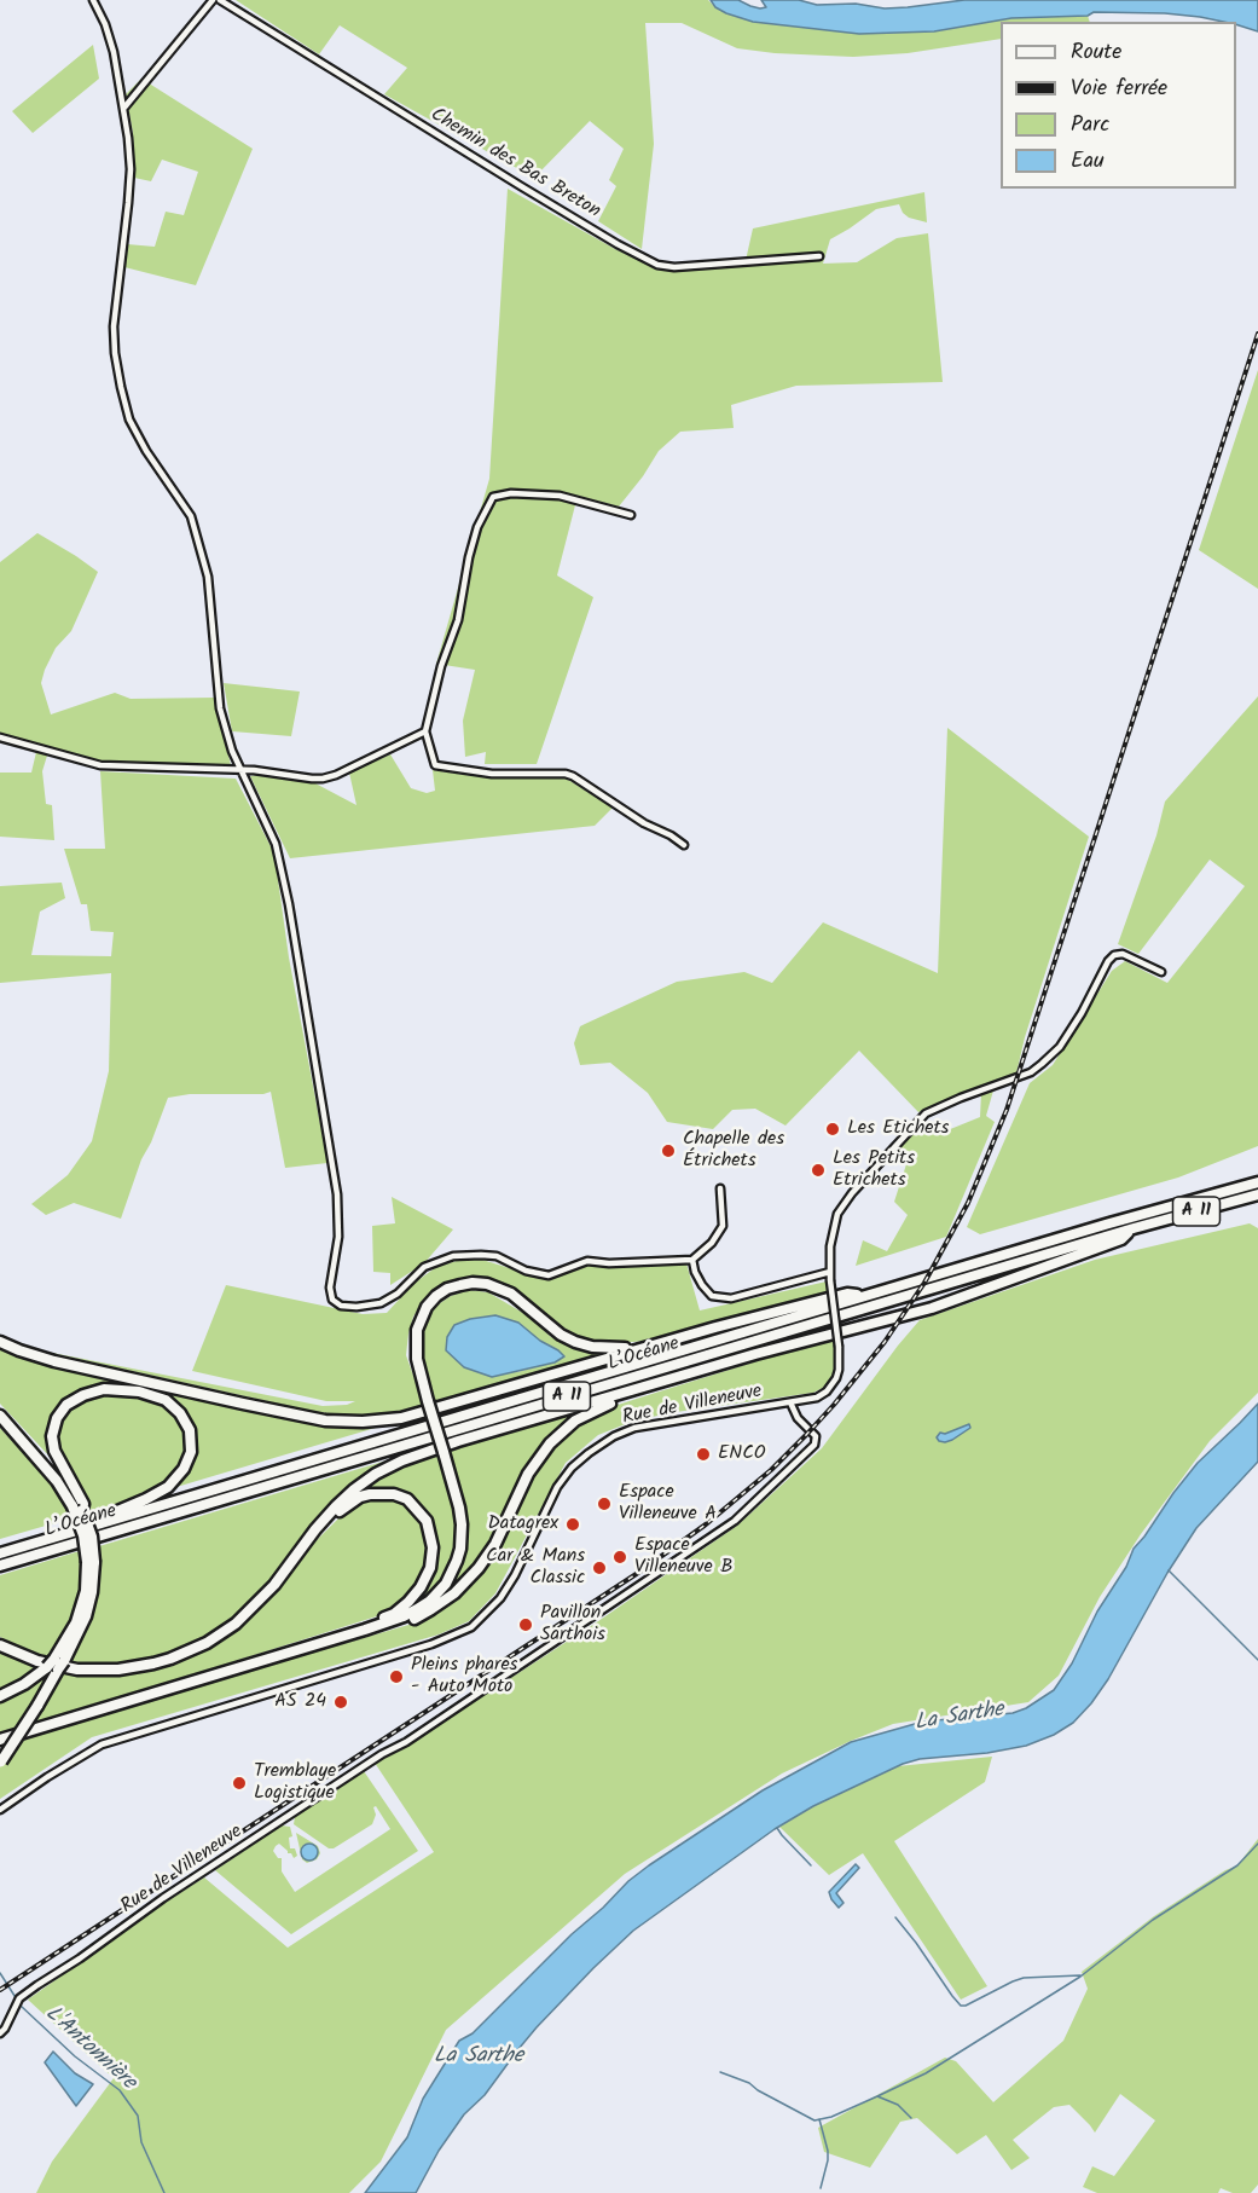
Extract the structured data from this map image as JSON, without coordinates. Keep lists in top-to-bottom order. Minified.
{"streets":{"highway":["A 11","L’Océane"],"street":["Chemin des Bas Breton","Rue de Villeneuve"]},"water":["La Sarthe","L'Antonnière"],"places":["Les Etichets","Chapelle des Étrichets","Les Petits Etrichets","ENCO","Espace Villeneuve A","Datagrex","Espace Villeneuve B","Car & Mans Classic","Pavillon Sarthois","Pleins phares - Auto Moto","AS 24","Tremblaye Logistique"],"legend":["Route","Voie ferrée","Parc","Eau"]}
